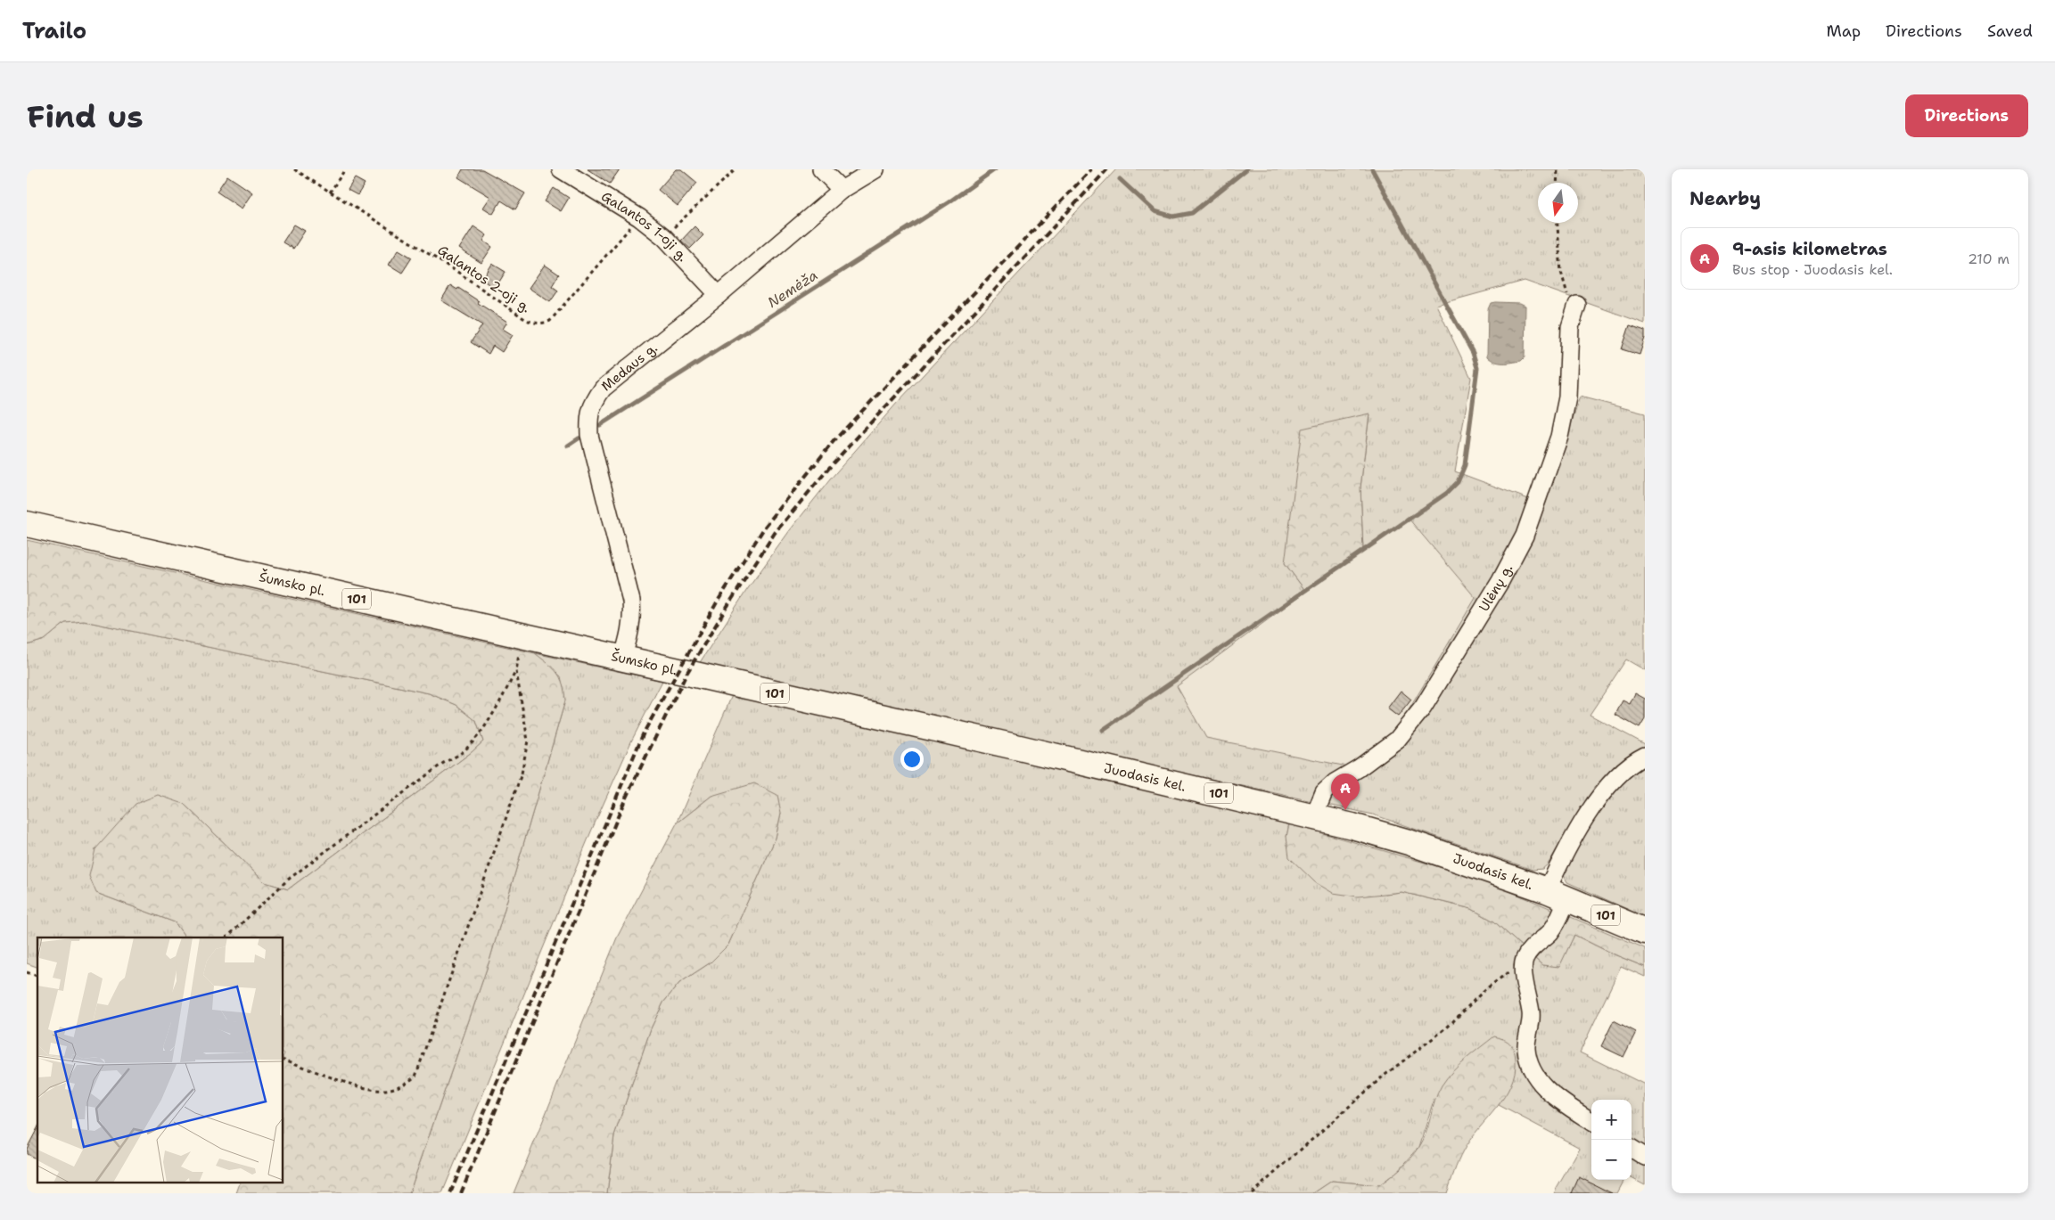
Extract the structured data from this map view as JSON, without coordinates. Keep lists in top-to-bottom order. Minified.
{"streets":{"main road":["Šumsko pl.","101","Juodasis kel."],"street":["Galantos 1-oji g.","Medaus g.","Ulėnų g."],"path":["Galantos 2-oji g."]},"crossings":[["Galantos 1-oji g.","Galantos 2-oji g."],["Galantos 1-oji g.","Medaus g."],["Medaus g.","Šumsko pl."],["Šumsko pl.","Juodasis kel."],["Ulėnų g.","Juodasis kel."]],"water":["Nemėža"],"north":"bottom","page":{"header":"Trailo","nav":["Map","Directions","Saved"],"buttons":"Directions","title":"Find us","heading":"Nearby","list":[{"mark":"A","name":"9-asis kilometras","note":"Bus stop · Juodasis kel.","value":"210 m"}],"pins":"A","map_buttons":["+","−"]}}
